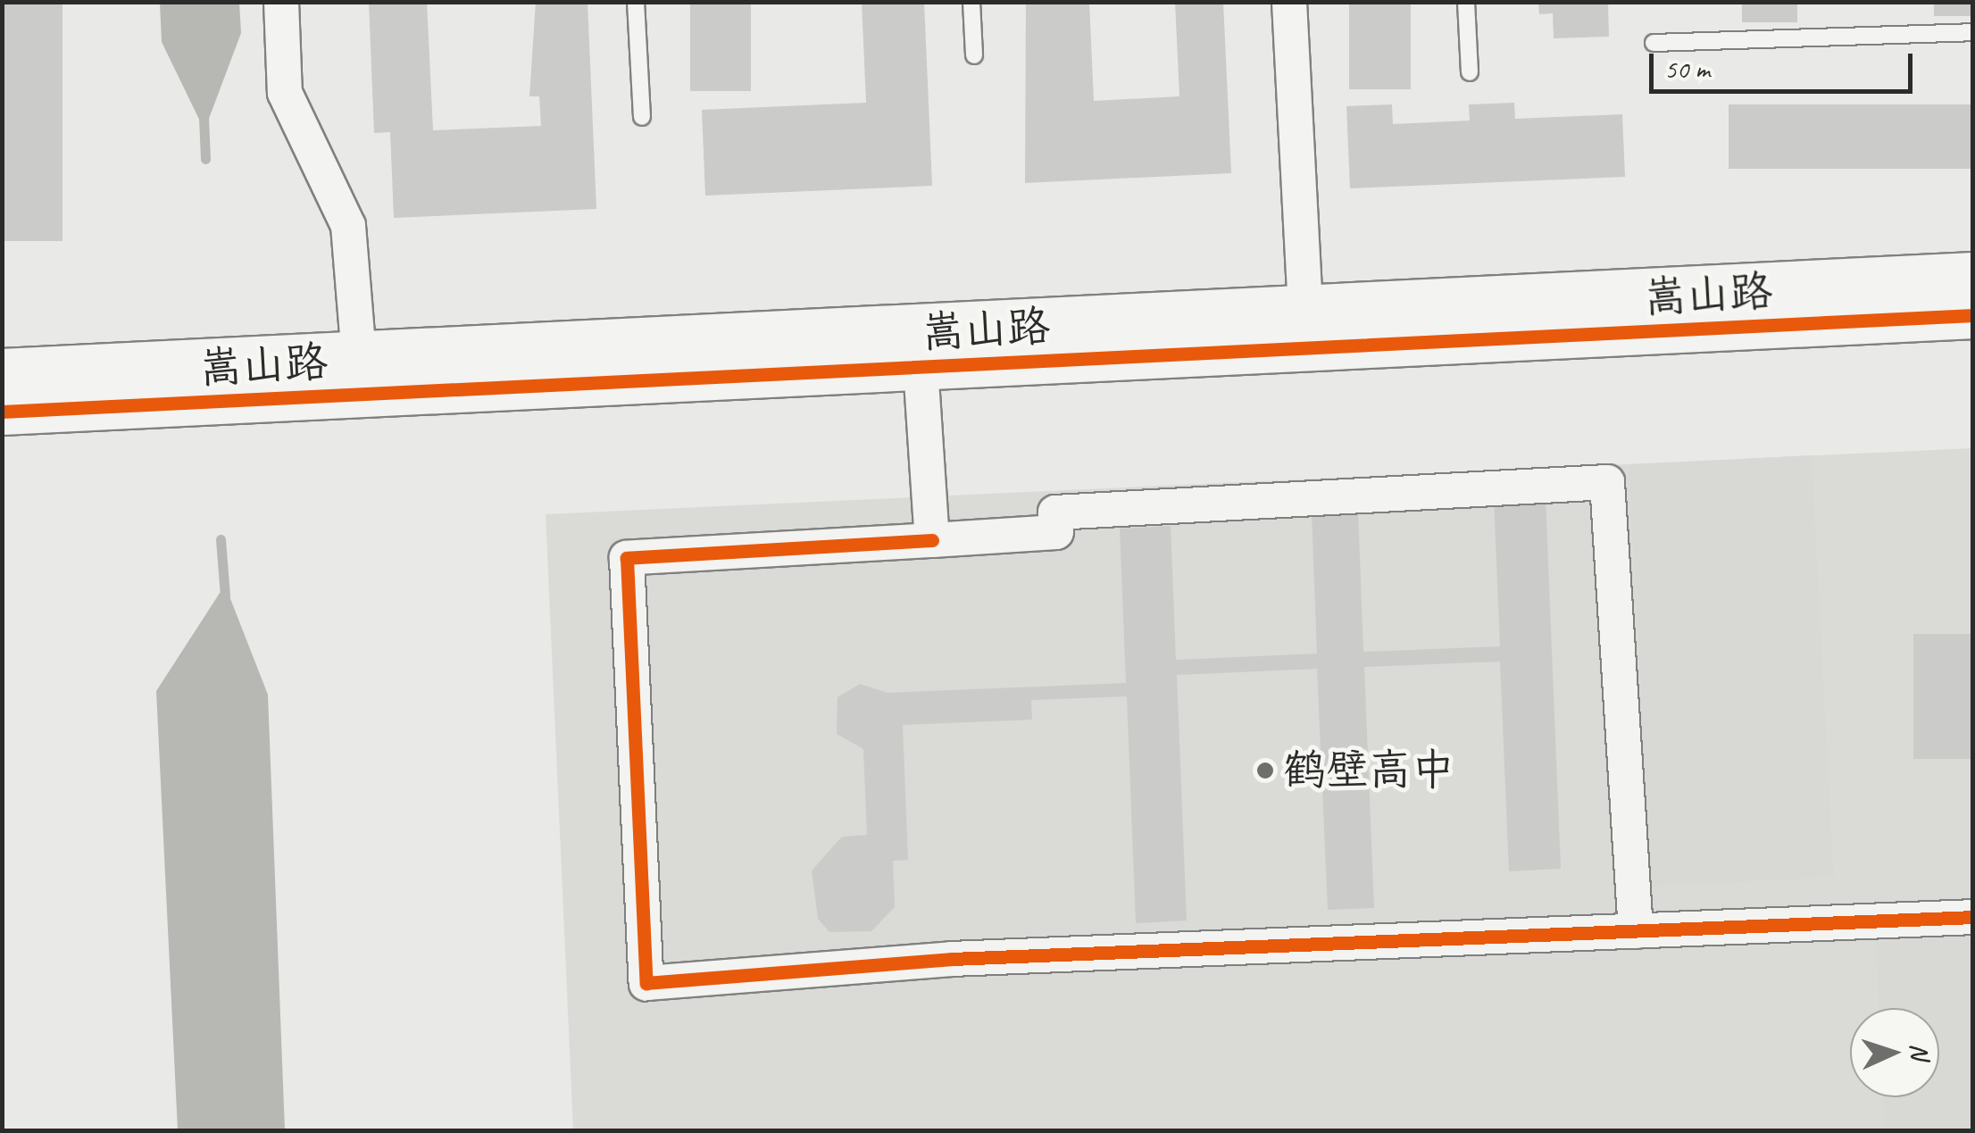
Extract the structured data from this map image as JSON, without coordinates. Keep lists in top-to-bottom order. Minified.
{"streets":{"street":["嵩山路"]},"places":["鹤壁高中"],"scale_bar":"50 m","north":"right"}
